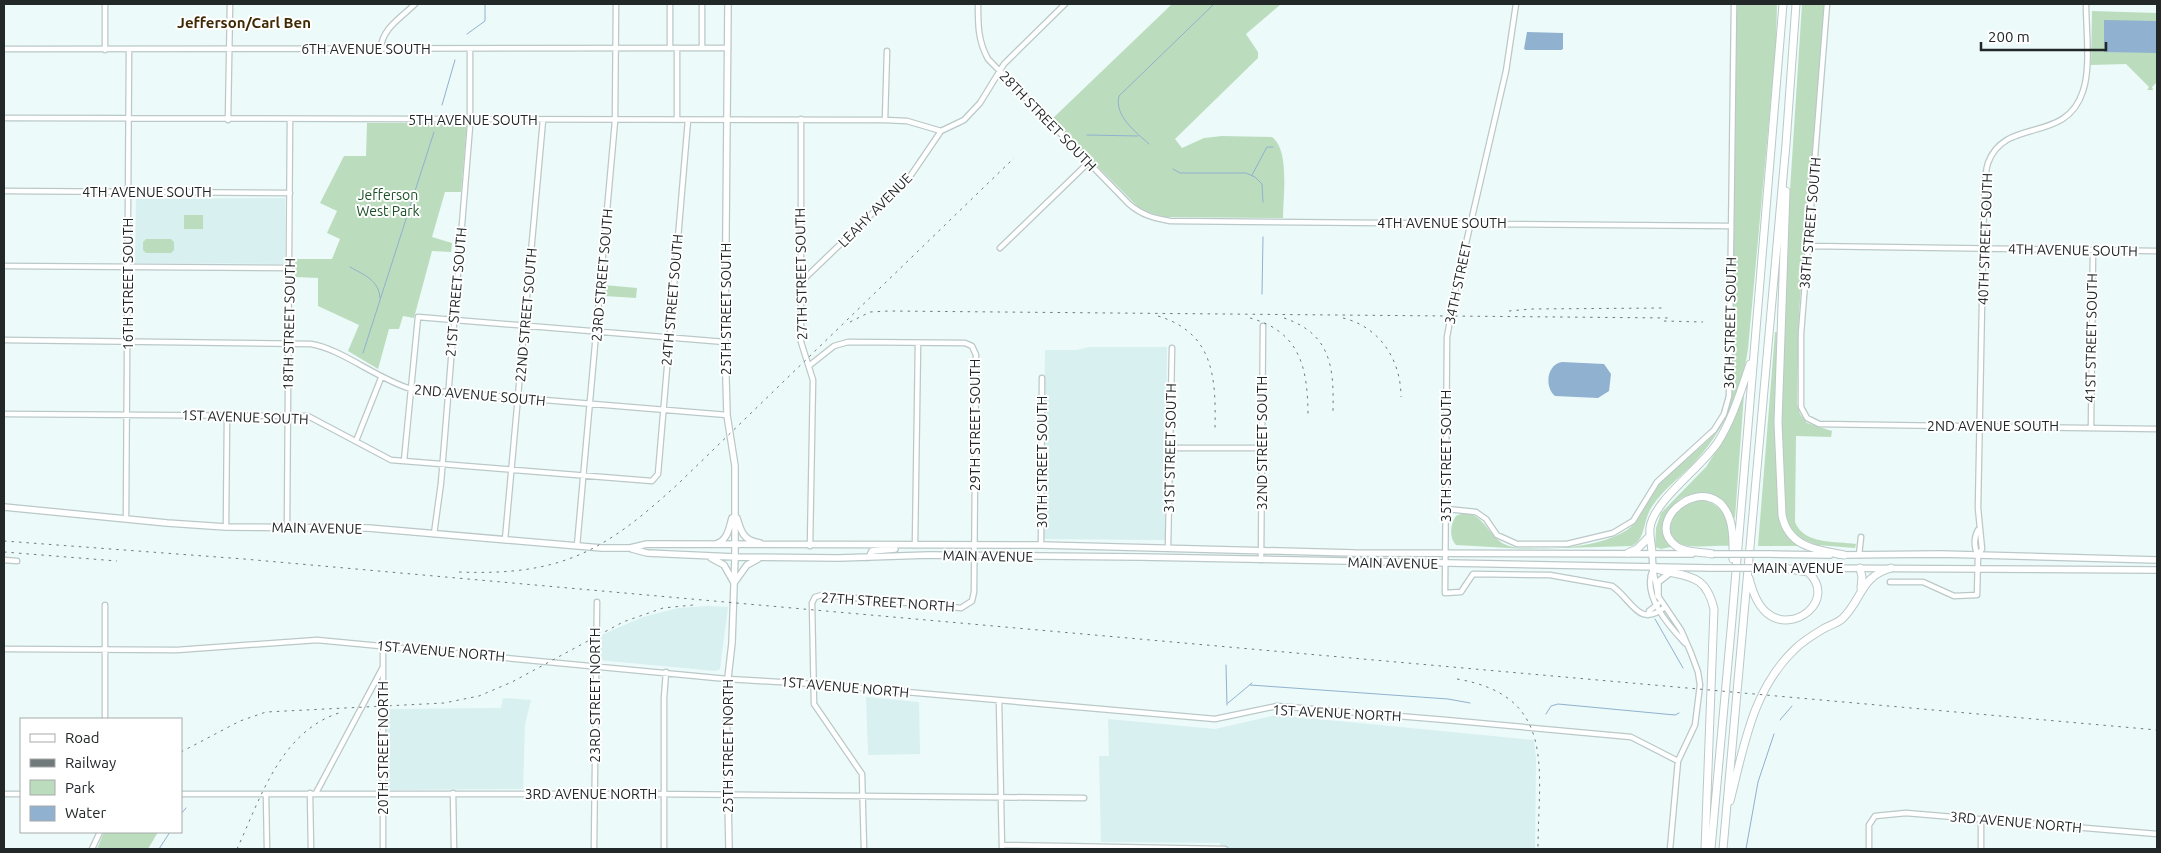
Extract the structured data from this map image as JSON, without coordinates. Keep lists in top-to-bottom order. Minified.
{"streets":{"main road":["25TH STREET SOUTH","MAIN AVENUE","25TH STREET NORTH"],"street":["6TH AVENUE SOUTH","5TH AVENUE SOUTH","28TH STREET SOUTH","4TH AVENUE SOUTH","LEAHY AVENUE","38TH STREET SOUTH","40TH STREET SOUTH","27TH STREET SOUTH","23RD STREET SOUTH","34TH STREET","16TH STREET SOUTH","21ST STREET SOUTH","24TH STREET SOUTH","22ND STREET SOUTH","36TH STREET SOUTH","18TH STREET SOUTH","41ST STREET SOUTH","2ND AVENUE SOUTH","1ST AVENUE SOUTH","29TH STREET SOUTH","32ND STREET SOUTH","31ST STREET SOUTH","35TH STREET SOUTH","30TH STREET SOUTH","27TH STREET NORTH","1ST AVENUE NORTH","23RD STREET NORTH","20TH STREET NORTH","3RD AVENUE NORTH"]},"crossings":[["6TH AVENUE SOUTH","23RD STREET SOUTH"],["6TH AVENUE SOUTH","16TH STREET SOUTH"],["6TH AVENUE SOUTH","21ST STREET SOUTH"],["6TH AVENUE SOUTH","25TH STREET SOUTH"],["5TH AVENUE SOUTH","LEAHY AVENUE"],["5TH AVENUE SOUTH","27TH STREET SOUTH"],["5TH AVENUE SOUTH","23RD STREET SOUTH"],["5TH AVENUE SOUTH","16TH STREET SOUTH"],["5TH AVENUE SOUTH","21ST STREET SOUTH"],["5TH AVENUE SOUTH","24TH STREET SOUTH"],["5TH AVENUE SOUTH","25TH STREET SOUTH"],["5TH AVENUE SOUTH","22ND STREET SOUTH"],["5TH AVENUE SOUTH","18TH STREET SOUTH"],["28TH STREET SOUTH","4TH AVENUE SOUTH"],["4TH AVENUE SOUTH","38TH STREET SOUTH"],["4TH AVENUE SOUTH","40TH STREET SOUTH"],["4TH AVENUE SOUTH","34TH STREET"],["4TH AVENUE SOUTH","16TH STREET SOUTH"],["4TH AVENUE SOUTH","36TH STREET SOUTH"],["4TH AVENUE SOUTH","18TH STREET SOUTH"],["4TH AVENUE SOUTH","41ST STREET SOUTH"],["LEAHY AVENUE","27TH STREET SOUTH"],["38TH STREET SOUTH","2ND AVENUE SOUTH"],["40TH STREET SOUTH","2ND AVENUE SOUTH"],["40TH STREET SOUTH","MAIN AVENUE"],["27TH STREET SOUTH","29TH STREET SOUTH"],["27TH STREET SOUTH","MAIN AVENUE"],["23RD STREET SOUTH","2ND AVENUE SOUTH"],["23RD STREET SOUTH","1ST AVENUE SOUTH"],["23RD STREET SOUTH","MAIN AVENUE"],["34TH STREET","35TH STREET SOUTH"],["16TH STREET SOUTH","2ND AVENUE SOUTH"],["16TH STREET SOUTH","1ST AVENUE SOUTH"],["16TH STREET SOUTH","MAIN AVENUE"],["21ST STREET SOUTH","2ND AVENUE SOUTH"],["21ST STREET SOUTH","1ST AVENUE SOUTH"],["21ST STREET SOUTH","MAIN AVENUE"],["24TH STREET SOUTH","2ND AVENUE SOUTH"],["24TH STREET SOUTH","1ST AVENUE SOUTH"],["25TH STREET SOUTH","2ND AVENUE SOUTH"],["25TH STREET SOUTH","MAIN AVENUE"],["25TH STREET SOUTH","25TH STREET NORTH"],["22ND STREET SOUTH","2ND AVENUE SOUTH"],["22ND STREET SOUTH","1ST AVENUE SOUTH"],["22ND STREET SOUTH","MAIN AVENUE"],["36TH STREET SOUTH","35TH STREET SOUTH"],["18TH STREET SOUTH","2ND AVENUE SOUTH"],["18TH STREET SOUTH","1ST AVENUE SOUTH"],["18TH STREET SOUTH","MAIN AVENUE"],["41ST STREET SOUTH","2ND AVENUE SOUTH"],["29TH STREET SOUTH","MAIN AVENUE"],["29TH STREET SOUTH","27TH STREET NORTH"],["32ND STREET SOUTH","MAIN AVENUE"],["31ST STREET SOUTH","MAIN AVENUE"],["35TH STREET SOUTH","MAIN AVENUE"],["30TH STREET SOUTH","MAIN AVENUE"],["MAIN AVENUE","27TH STREET NORTH"],["27TH STREET NORTH","1ST AVENUE NORTH"],["27TH STREET NORTH","3RD AVENUE NORTH"],["1ST AVENUE NORTH","23RD STREET NORTH"],["1ST AVENUE NORTH","25TH STREET NORTH"],["1ST AVENUE NORTH","20TH STREET NORTH"],["23RD STREET NORTH","3RD AVENUE NORTH"],["25TH STREET NORTH","3RD AVENUE NORTH"],["20TH STREET NORTH","3RD AVENUE NORTH"]],"districts":["Jefferson/Carl Ben"],"parks":["Jefferson West Park"],"legend":["Road","Railway","Park","Water"],"scale_bar":"200 m"}
